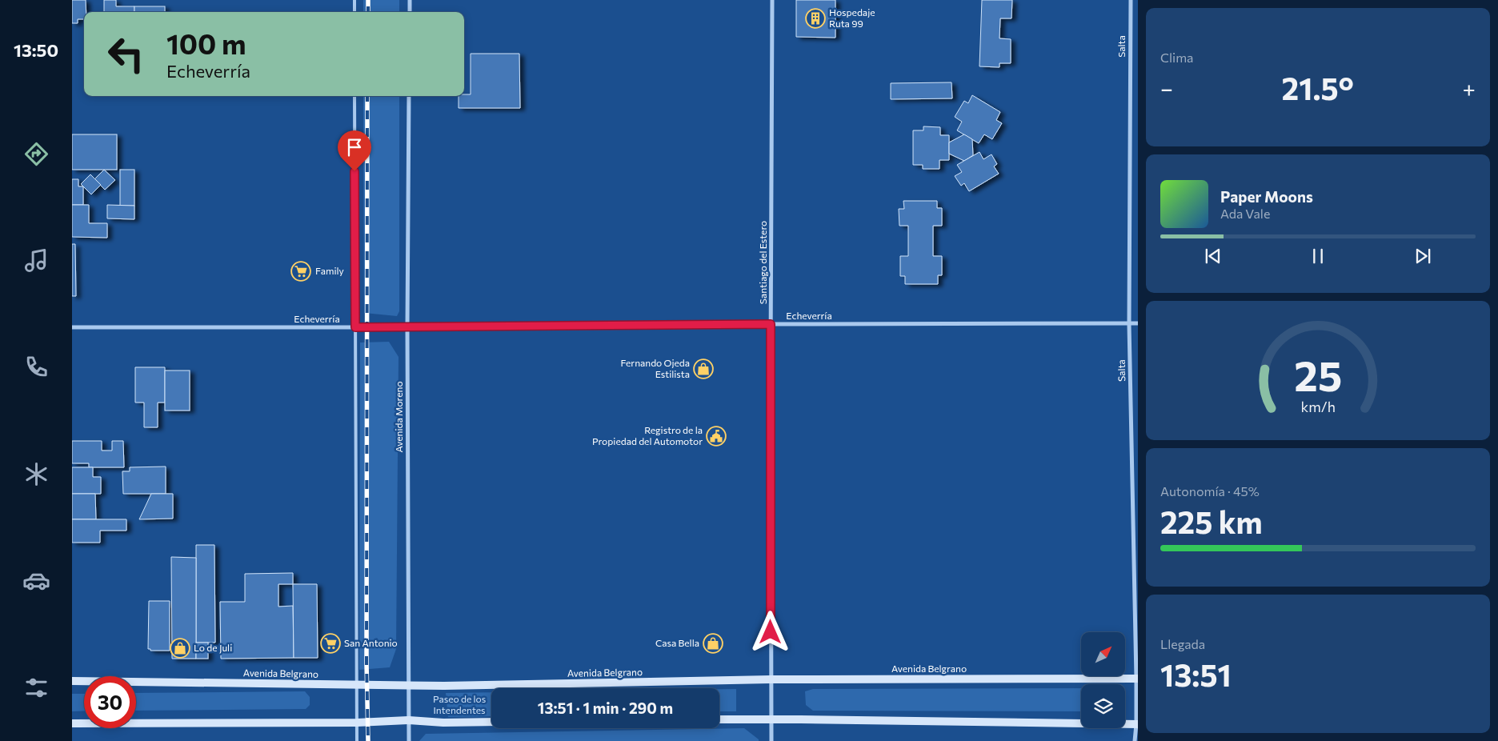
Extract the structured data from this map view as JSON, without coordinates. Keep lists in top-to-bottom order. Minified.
{"streets":{"main road":["Avenida Belgrano"],"street":["Salta","Santiago del Estero","Echeverría","Avenida Moreno"]},"crossings":[["Salta","Echeverría"],["Salta","Avenida Belgrano"],["Santiago del Estero","Echeverría"],["Santiago del Estero","Avenida Belgrano"],["Echeverría","Avenida Moreno"],["Avenida Moreno","Avenida Belgrano"]],"parks":["Paseo de los Intendentes"],"places":{"building":["Hospedaje Ruta 99"],"supermarket":["Family","San Antonio"],"shop":["Fernando Ojeda Estilista","Casa Bella","Lo de Juli"],"public building":["Registro de la Propiedad del Automotor"]},"north":"top right","page":{"tabs":"13:50","tile":["Clima",["Autonomía · 45%","225 km"],["Llegada","13:51"]],"turn":["100 m","Echeverría"],"heat":["−","21.5°","+"],"song":["Paper Moons","Ada Vale"],"limit":"30","trip":"13:51 · 1 min · 290 m","gauge":["25","km/h"]}}
